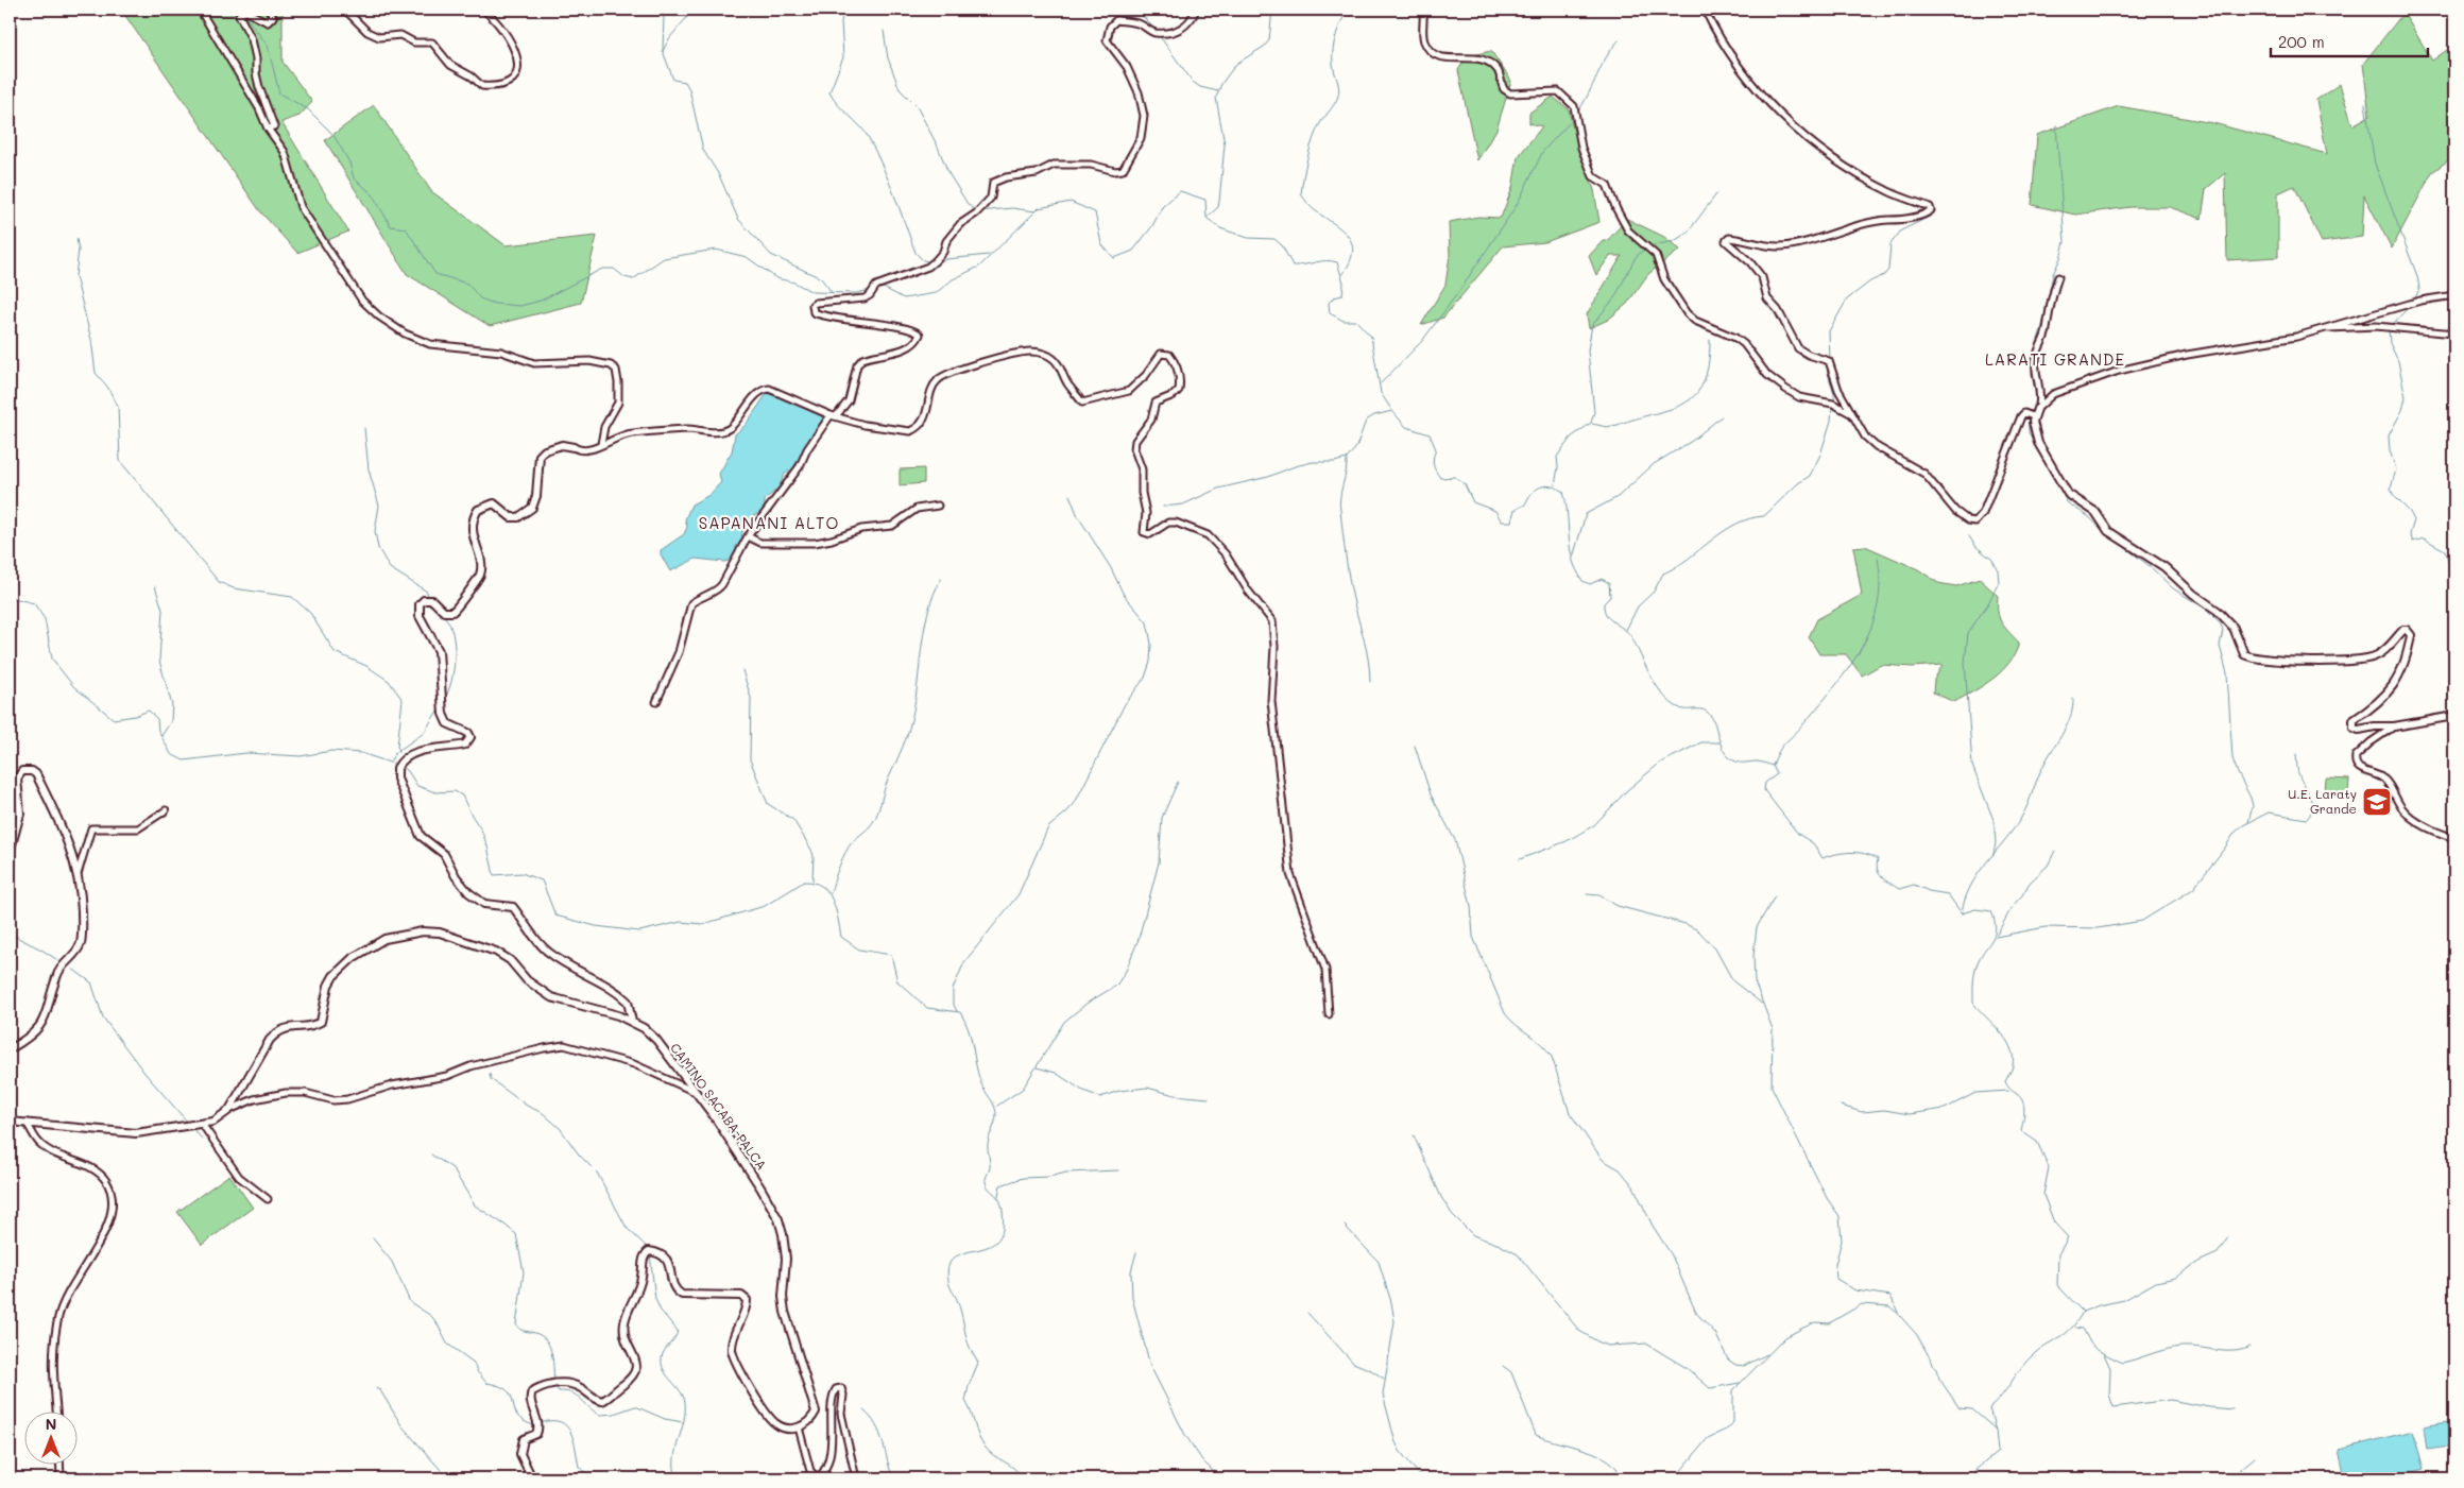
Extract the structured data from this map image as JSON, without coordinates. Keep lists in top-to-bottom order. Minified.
{"streets":{"street":["CAMINO SACABA-PALCA"]},"districts":["LARATI GRANDE","SAPANANI ALTO"],"places":{"school or university":["U.E. Laraty Grande"]},"scale_bar":"200 m","north":"top"}
